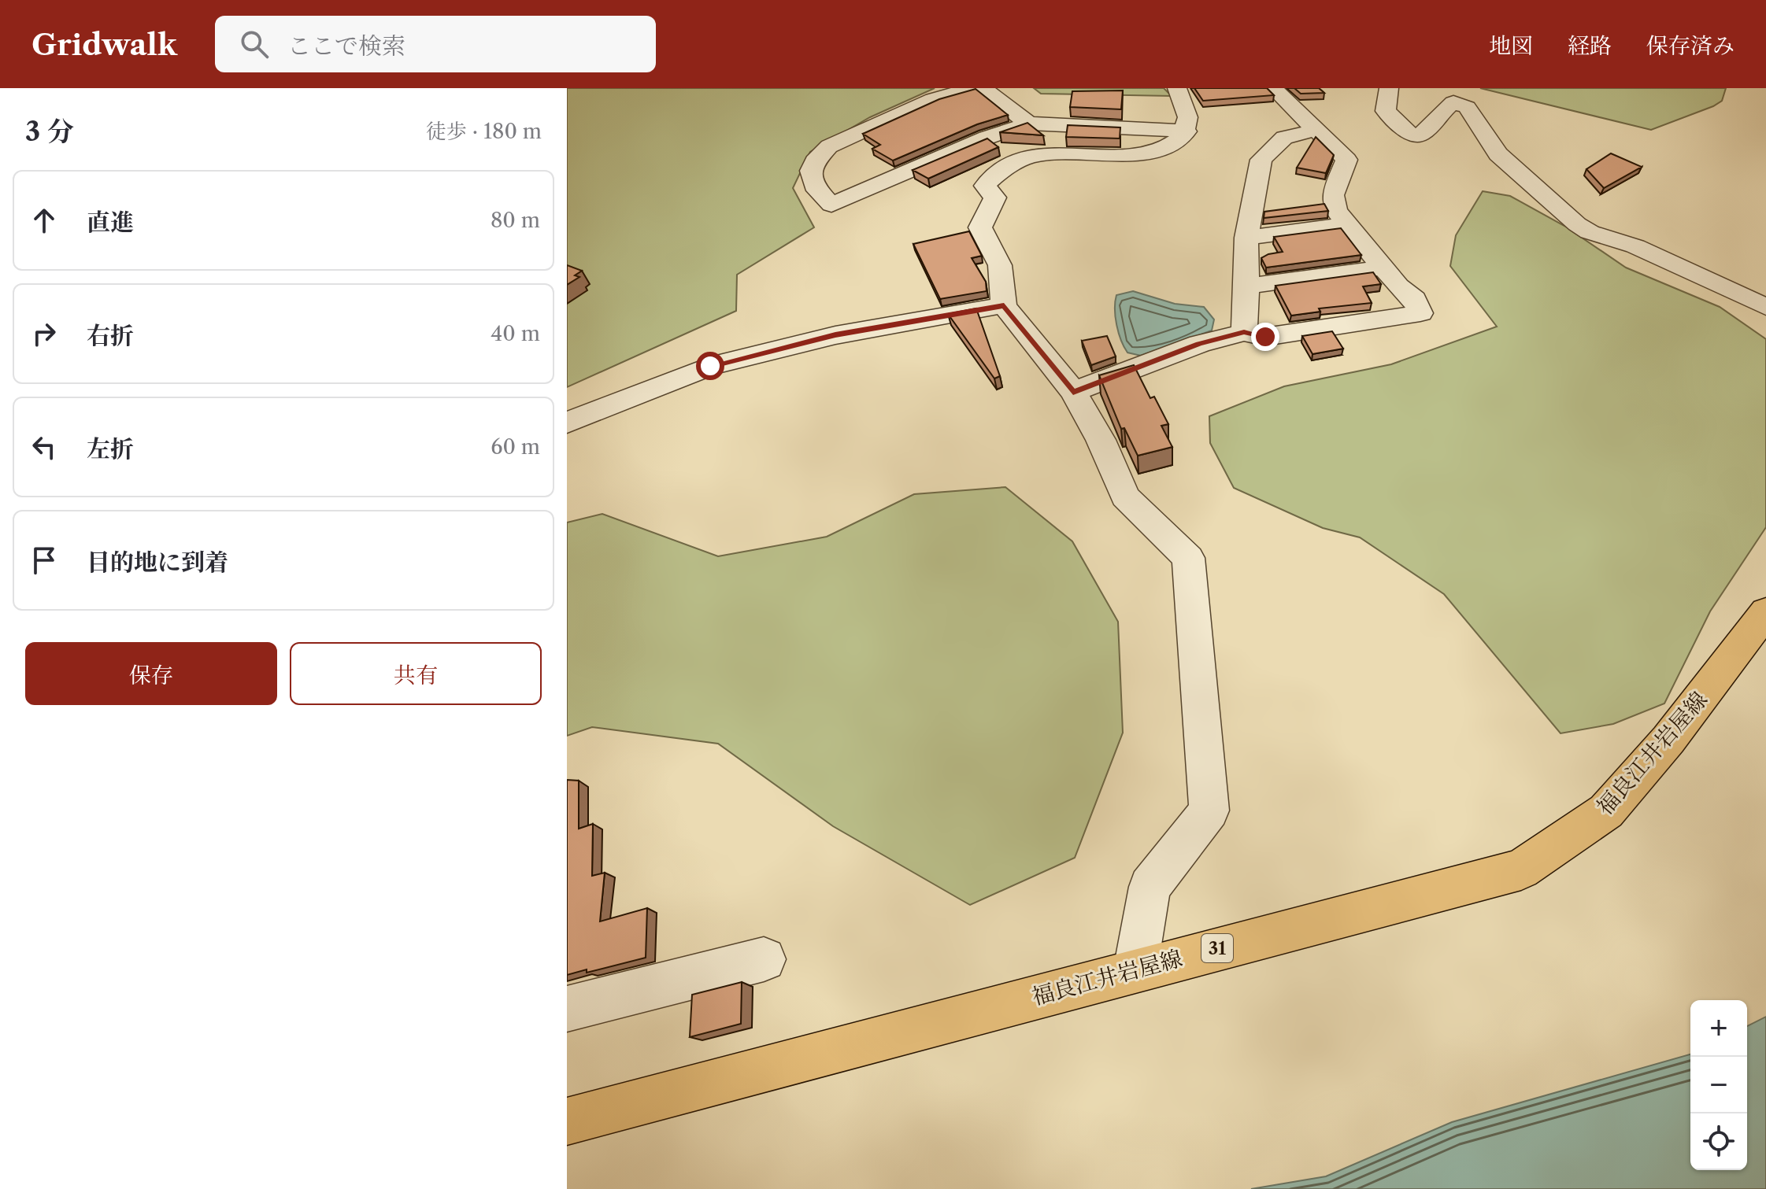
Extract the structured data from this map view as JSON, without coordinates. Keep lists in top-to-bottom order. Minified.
{"streets":{"main road":["福良江井岩屋線","31"]},"page":{"header":"Gridwalk","search":"ここで検索","nav":["地図","経路","保存済み"],"heading":["3 分","徒歩 · 180 m"],"list":[["直進","80 m"],["右折","40 m"],["左折","60 m"],"目的地に到着"],"buttons":["保存","共有"],"map_buttons":["+","−"]}}
